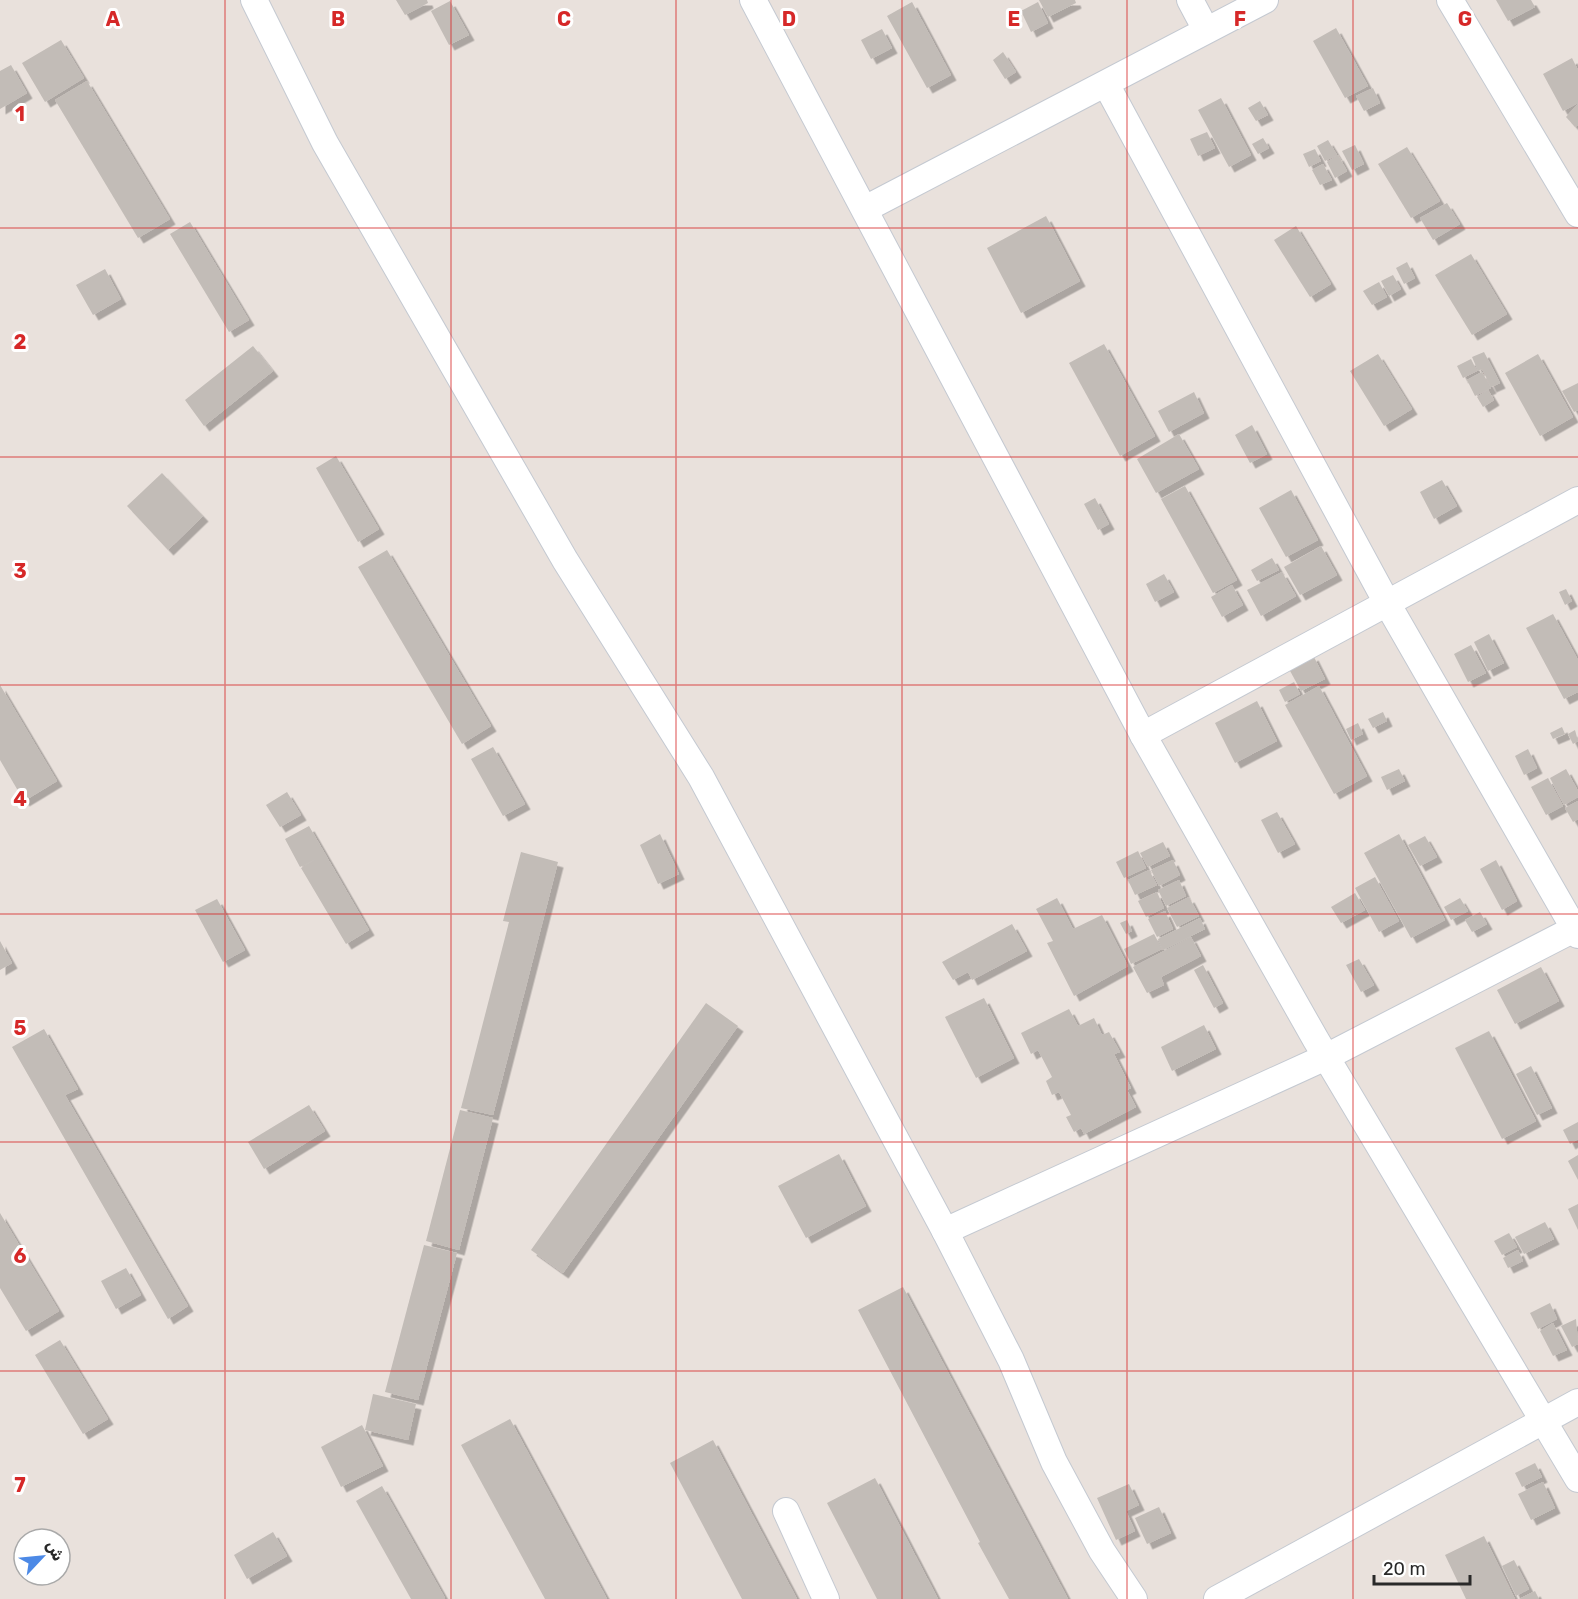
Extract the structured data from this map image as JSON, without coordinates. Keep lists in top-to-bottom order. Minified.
{"scale_bar":"20 m","north":"top right","grid":{"columns":["A","B","C","D","E","F","G"],"rows":["1","2","3","4","5","6","7"]}}
